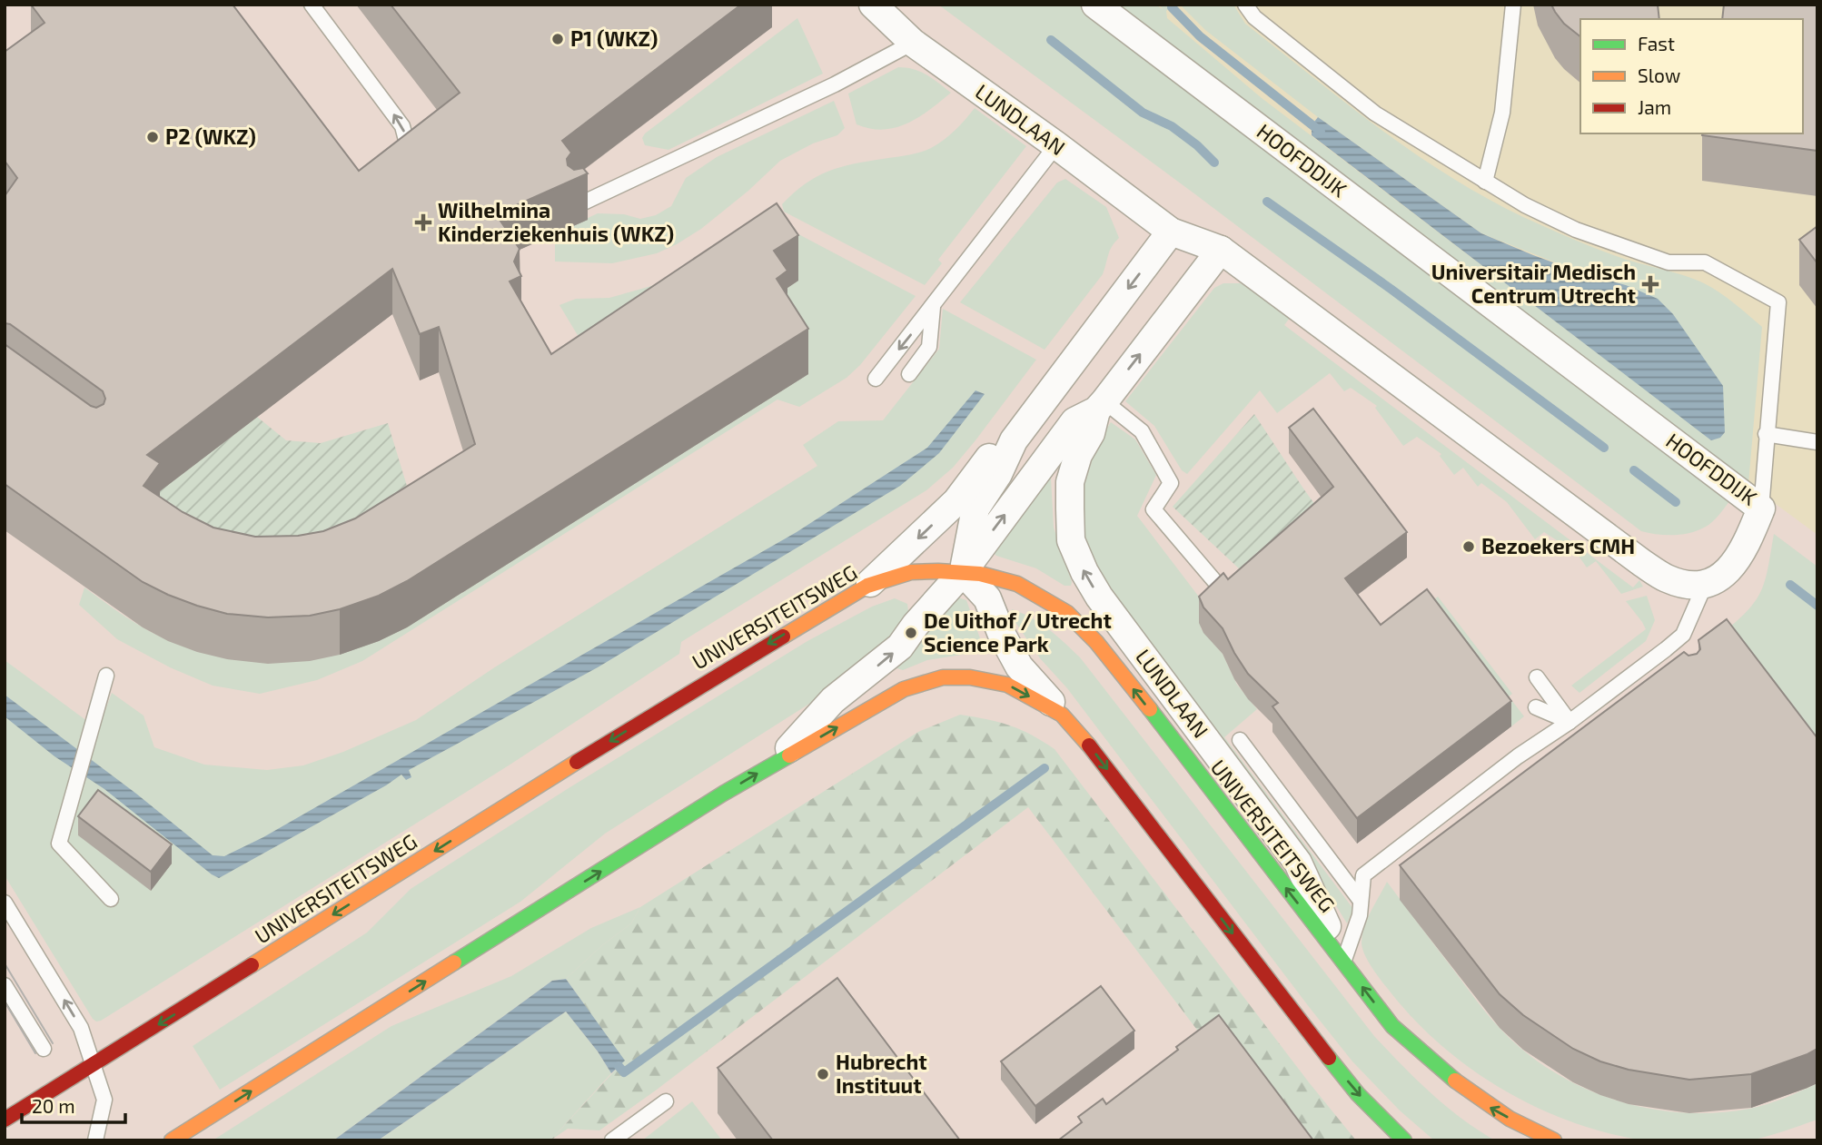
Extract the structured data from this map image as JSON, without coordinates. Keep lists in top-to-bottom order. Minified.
{"streets":{"main road":["UNIVERSITEITSWEG"],"street":["LUNDLAAN","HOOFDDIJK"]},"crossings":[["LUNDLAAN","UNIVERSITEITSWEG"]],"one_way":["LUNDLAAN"],"places":{"other":["P1 (WKZ)","P2 (WKZ)","Bezoekers CMH","De Uithof / Utrecht Science Park","Hubrecht Instituut"],"health":["Wilhelmina Kinderziekenhuis (WKZ)","Universitair Medisch Centrum Utrecht"]},"legend":["Fast","Slow","Jam"],"scale_bar":"20 m"}
